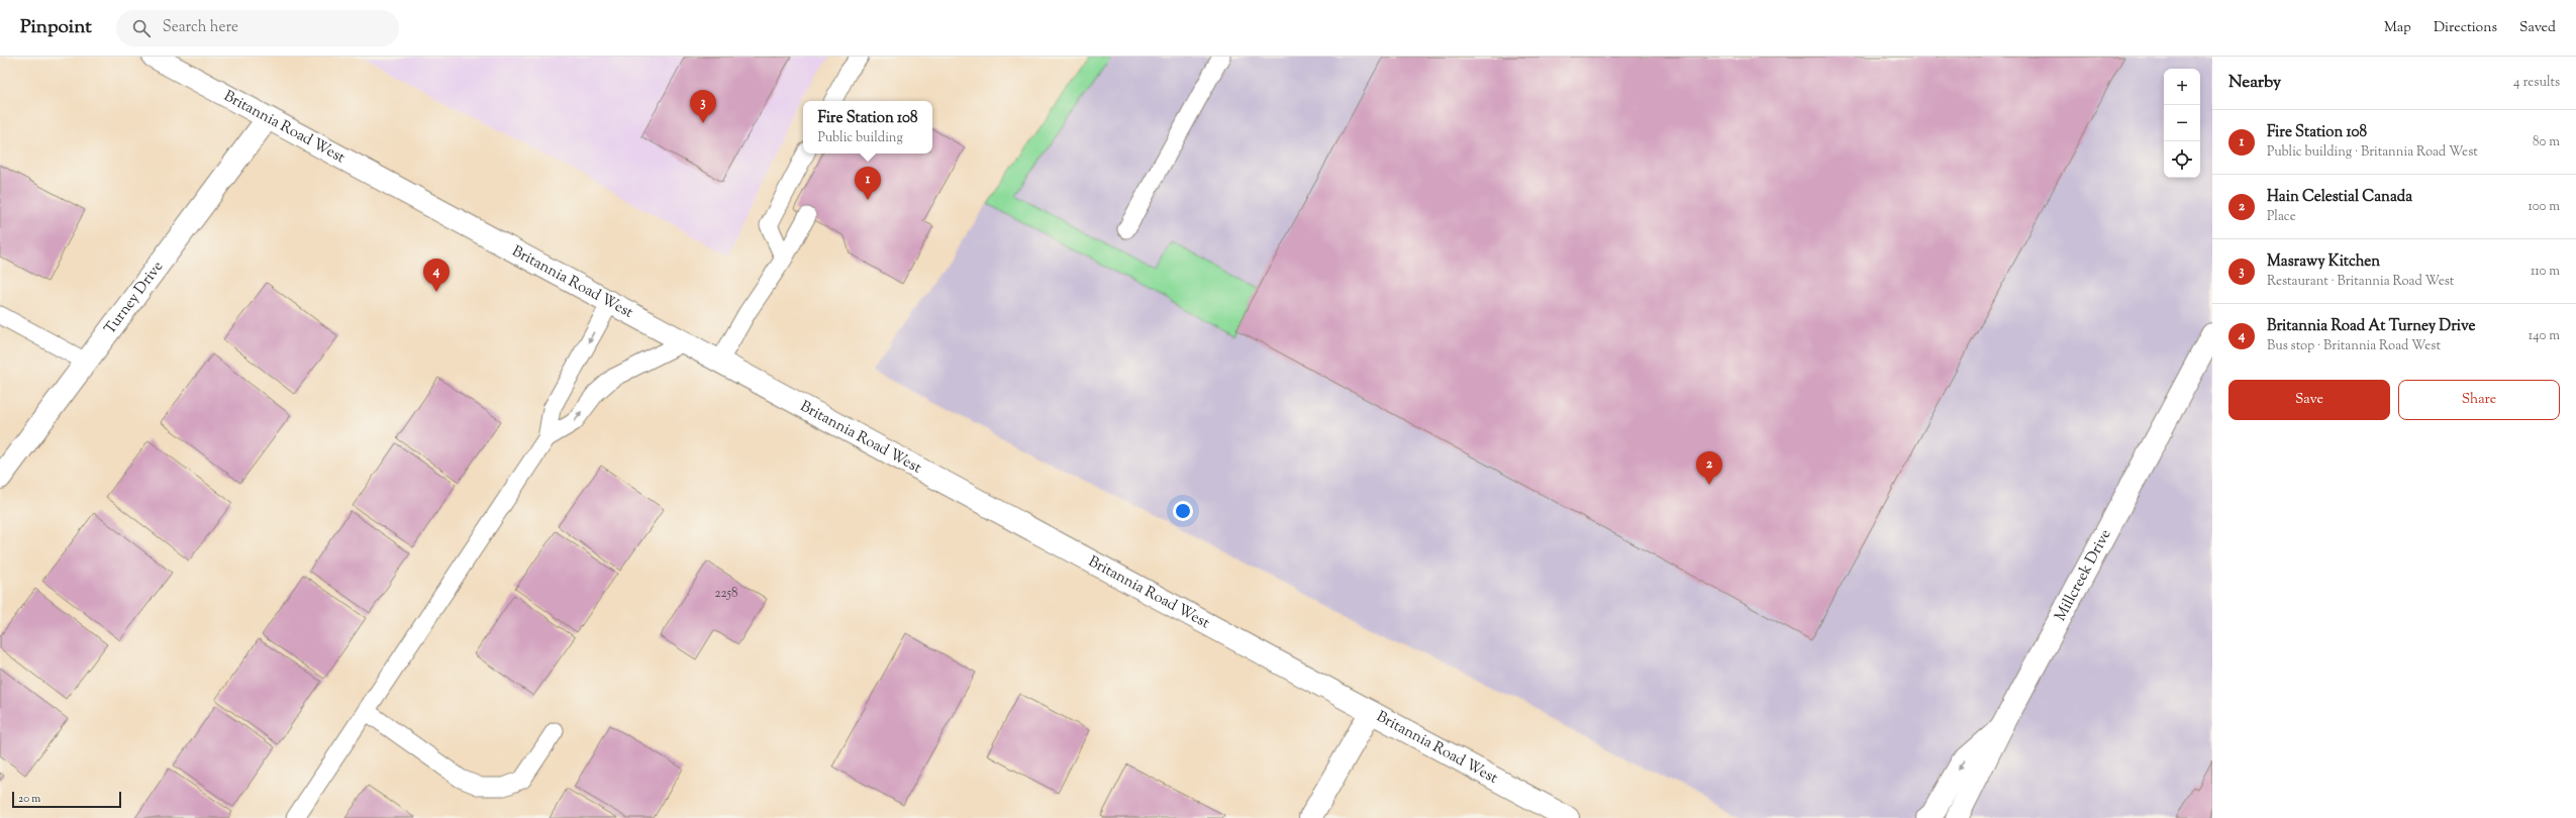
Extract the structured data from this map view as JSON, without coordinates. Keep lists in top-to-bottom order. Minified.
{"streets":{"main road":["Britannia Road West","Turney Drive","Millcreek Drive"]},"crossings":[["Britannia Road West","Turney Drive"]],"house_numbers":["2258"],"scale_bar":"20 m","page":{"header":"Pinpoint","search":"Search here","nav":["Map","Directions","Saved"],"heading":["Nearby","4 results"],"map_buttons":["+","−"],"pins":["3","1","4","2"],"popup":["Fire Station 108","Public building"],"list":[{"mark":"1","name":"Fire Station 108","note":"Public building · Britannia Road West","value":"80 m"},{"mark":"2","name":"Hain Celestial Canada","note":"Place","value":"100 m"},{"mark":"3","name":"Masrawy Kitchen","note":"Restaurant · Britannia Road West","value":"110 m"},{"mark":"4","name":"Britannia Road At Turney Drive","note":"Bus stop · Britannia Road West","value":"140 m"}],"buttons":["Save","Share"],"scale":"20 m"}}
